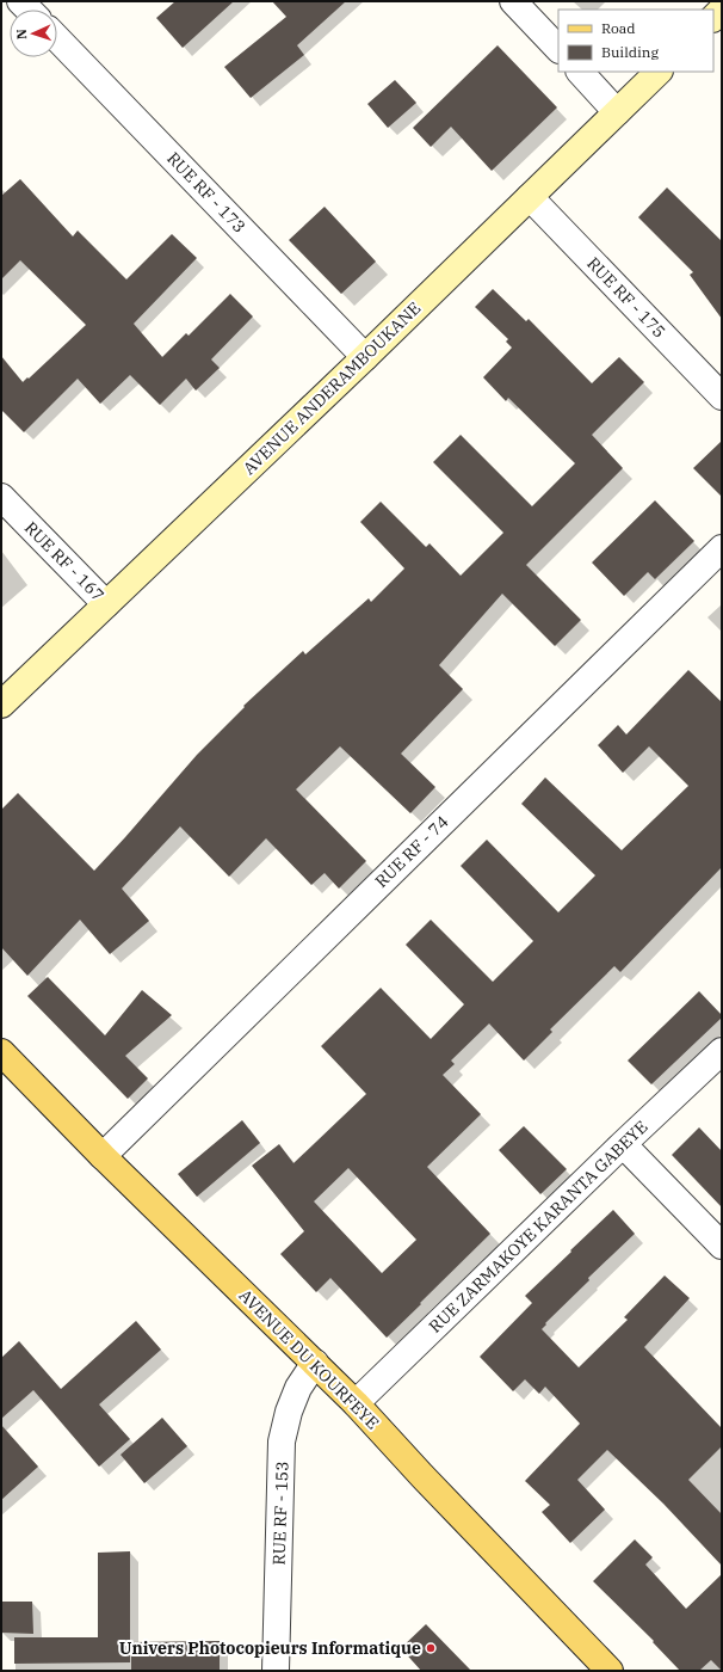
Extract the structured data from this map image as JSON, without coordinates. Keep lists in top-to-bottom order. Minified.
{"streets":{"main road":["AVENUE DU KOURFEYE"],"street":["RUE RF - 173","RUE RF - 175","AVENUE ANDERAMBOUKANE","RUE RF - 167","RUE RF - 74","RUE ZARMAKOYE KARANTA GABEYE","RUE RF - 153"]},"crossings":[["RUE RF - 173","AVENUE ANDERAMBOUKANE"],["RUE RF - 175","AVENUE ANDERAMBOUKANE"],["AVENUE ANDERAMBOUKANE","RUE RF - 167"],["RUE RF - 74","AVENUE DU KOURFEYE"],["RUE ZARMAKOYE KARANTA GABEYE","AVENUE DU KOURFEYE"],["AVENUE DU KOURFEYE","RUE RF - 153"]],"places":["Univers Photocopieurs Informatique"],"legend":["Road","Building"],"north":"left"}
